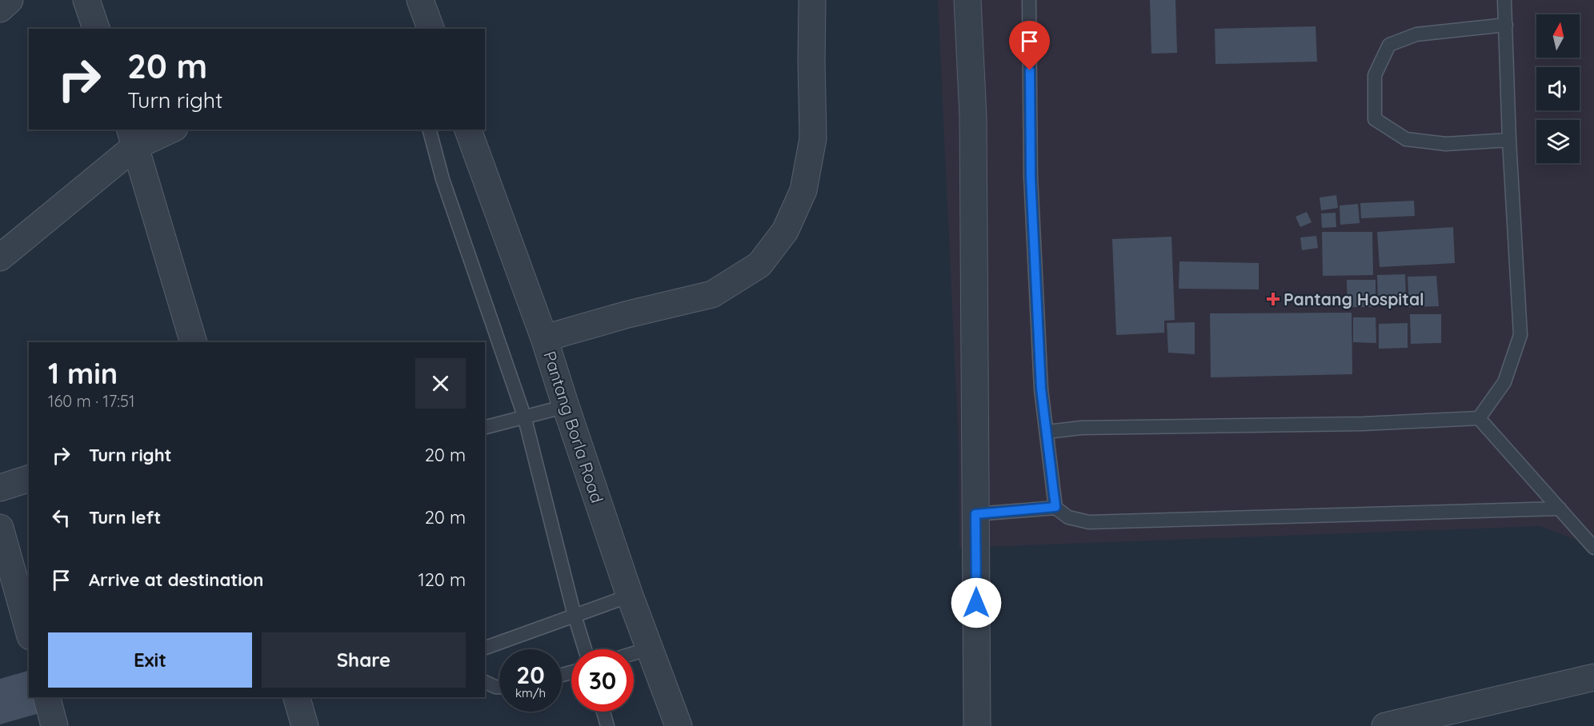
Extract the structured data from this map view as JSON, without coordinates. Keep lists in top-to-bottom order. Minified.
{"streets":{"street":["Pantang Borla Road"]},"places":{"health":["Pantang Hospital"]},"north":"top","page":{"turn":["20 m","Turn right"],"heading":["1 min","160 m · 17:51"],"list":[{"name":"Turn right","value":"20 m"},{"name":"Turn left","value":"20 m"},{"name":"Arrive at destination","value":"120 m"}],"buttons":["Exit","Share"],"speed":"20 km/h","limit":"30"}}
